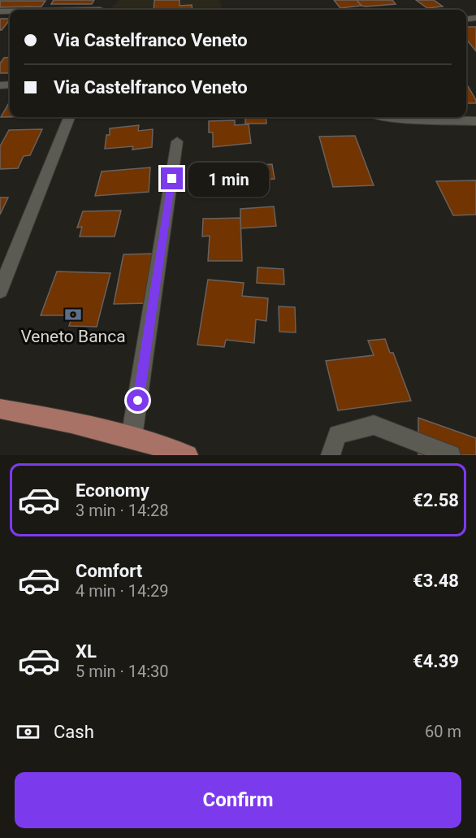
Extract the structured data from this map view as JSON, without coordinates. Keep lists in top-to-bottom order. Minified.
{"places":{"bank":["Veneto Banca"]},"page":{"banner":["Via Castelfranco Veneto","Via Castelfranco Veneto"],"bubble":"1 min","list":[{"name":"Economy","note":"3 min · 14:28","value":"€2.58"},{"name":"Comfort","note":"4 min · 14:29","value":"€3.48"},{"name":"XL","note":"5 min · 14:30","value":"€4.39"}],"pay":["Cash","60 m"],"buttons":"Confirm"}}
